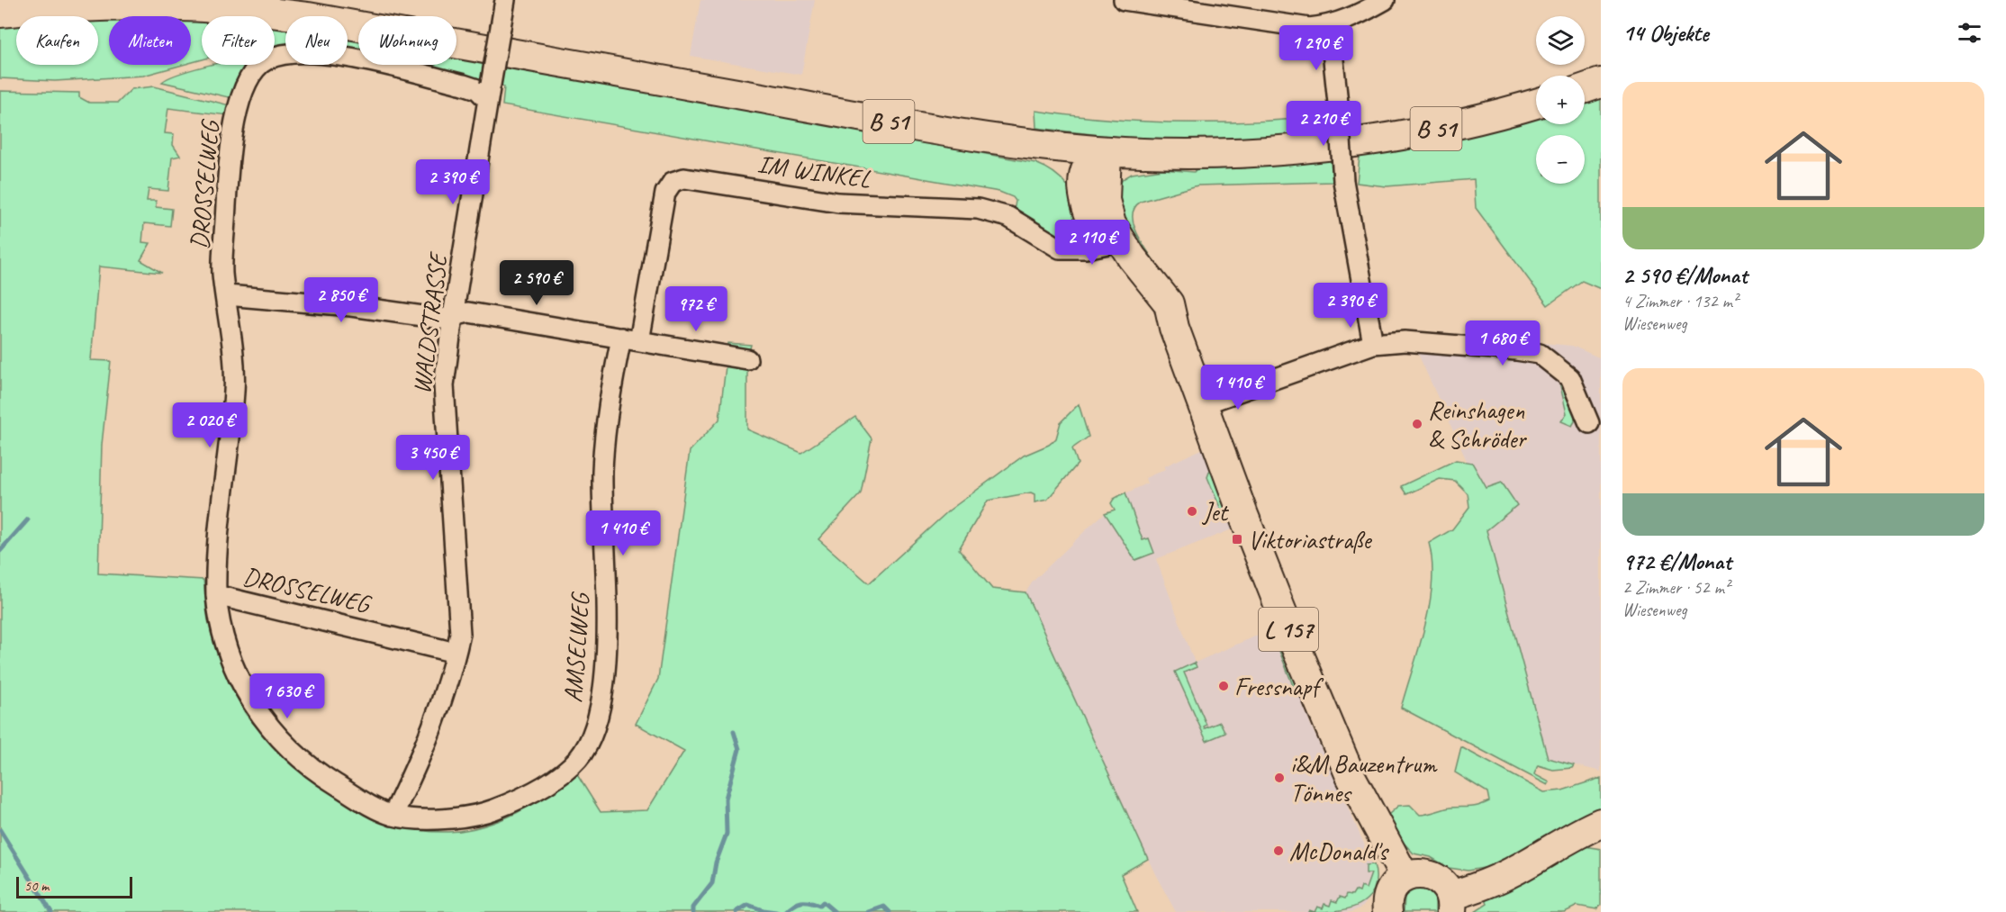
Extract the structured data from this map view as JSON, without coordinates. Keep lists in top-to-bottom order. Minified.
{"streets":{"main road":["B 51","L 157"],"street":["IM WINKEL","DROSSELWEG","WALDSTRASSE","AMSELWEG"]},"crossings":[["B 51","L 157"],["IM WINKEL","L 157"],["IM WINKEL","AMSELWEG"],["DROSSELWEG","WALDSTRASSE"],["DROSSELWEG","AMSELWEG"]],"places":{"other":["Reinshagen & Schröder","Jet","Fressnapf","i&M Bauzentrum Tönnes","McDonald's"],"transit":["Viktoriastraße"]},"scale_bar":"50 m","page":{"heading":"14 Objekte","map_buttons":["+","−"],"chip":["Kaufen","Mieten","Filter","Neu","Wohnung"],"price":["1 290 €","2 210 €","2 390 €","2 110 €","2 590 €","2 850 €","2 390 €","972 €","1 680 €","1 410 €","2 020 €","3 450 €","1 410 €","1 630 €"],"list":[{"name":"2 590 €/Monat","note":"4 Zimmer · 132 m² · Wiesenweg"},{"name":"972 €/Monat","note":"2 Zimmer · 52 m² · Wiesenweg"}],"scale":"50 m"}}
